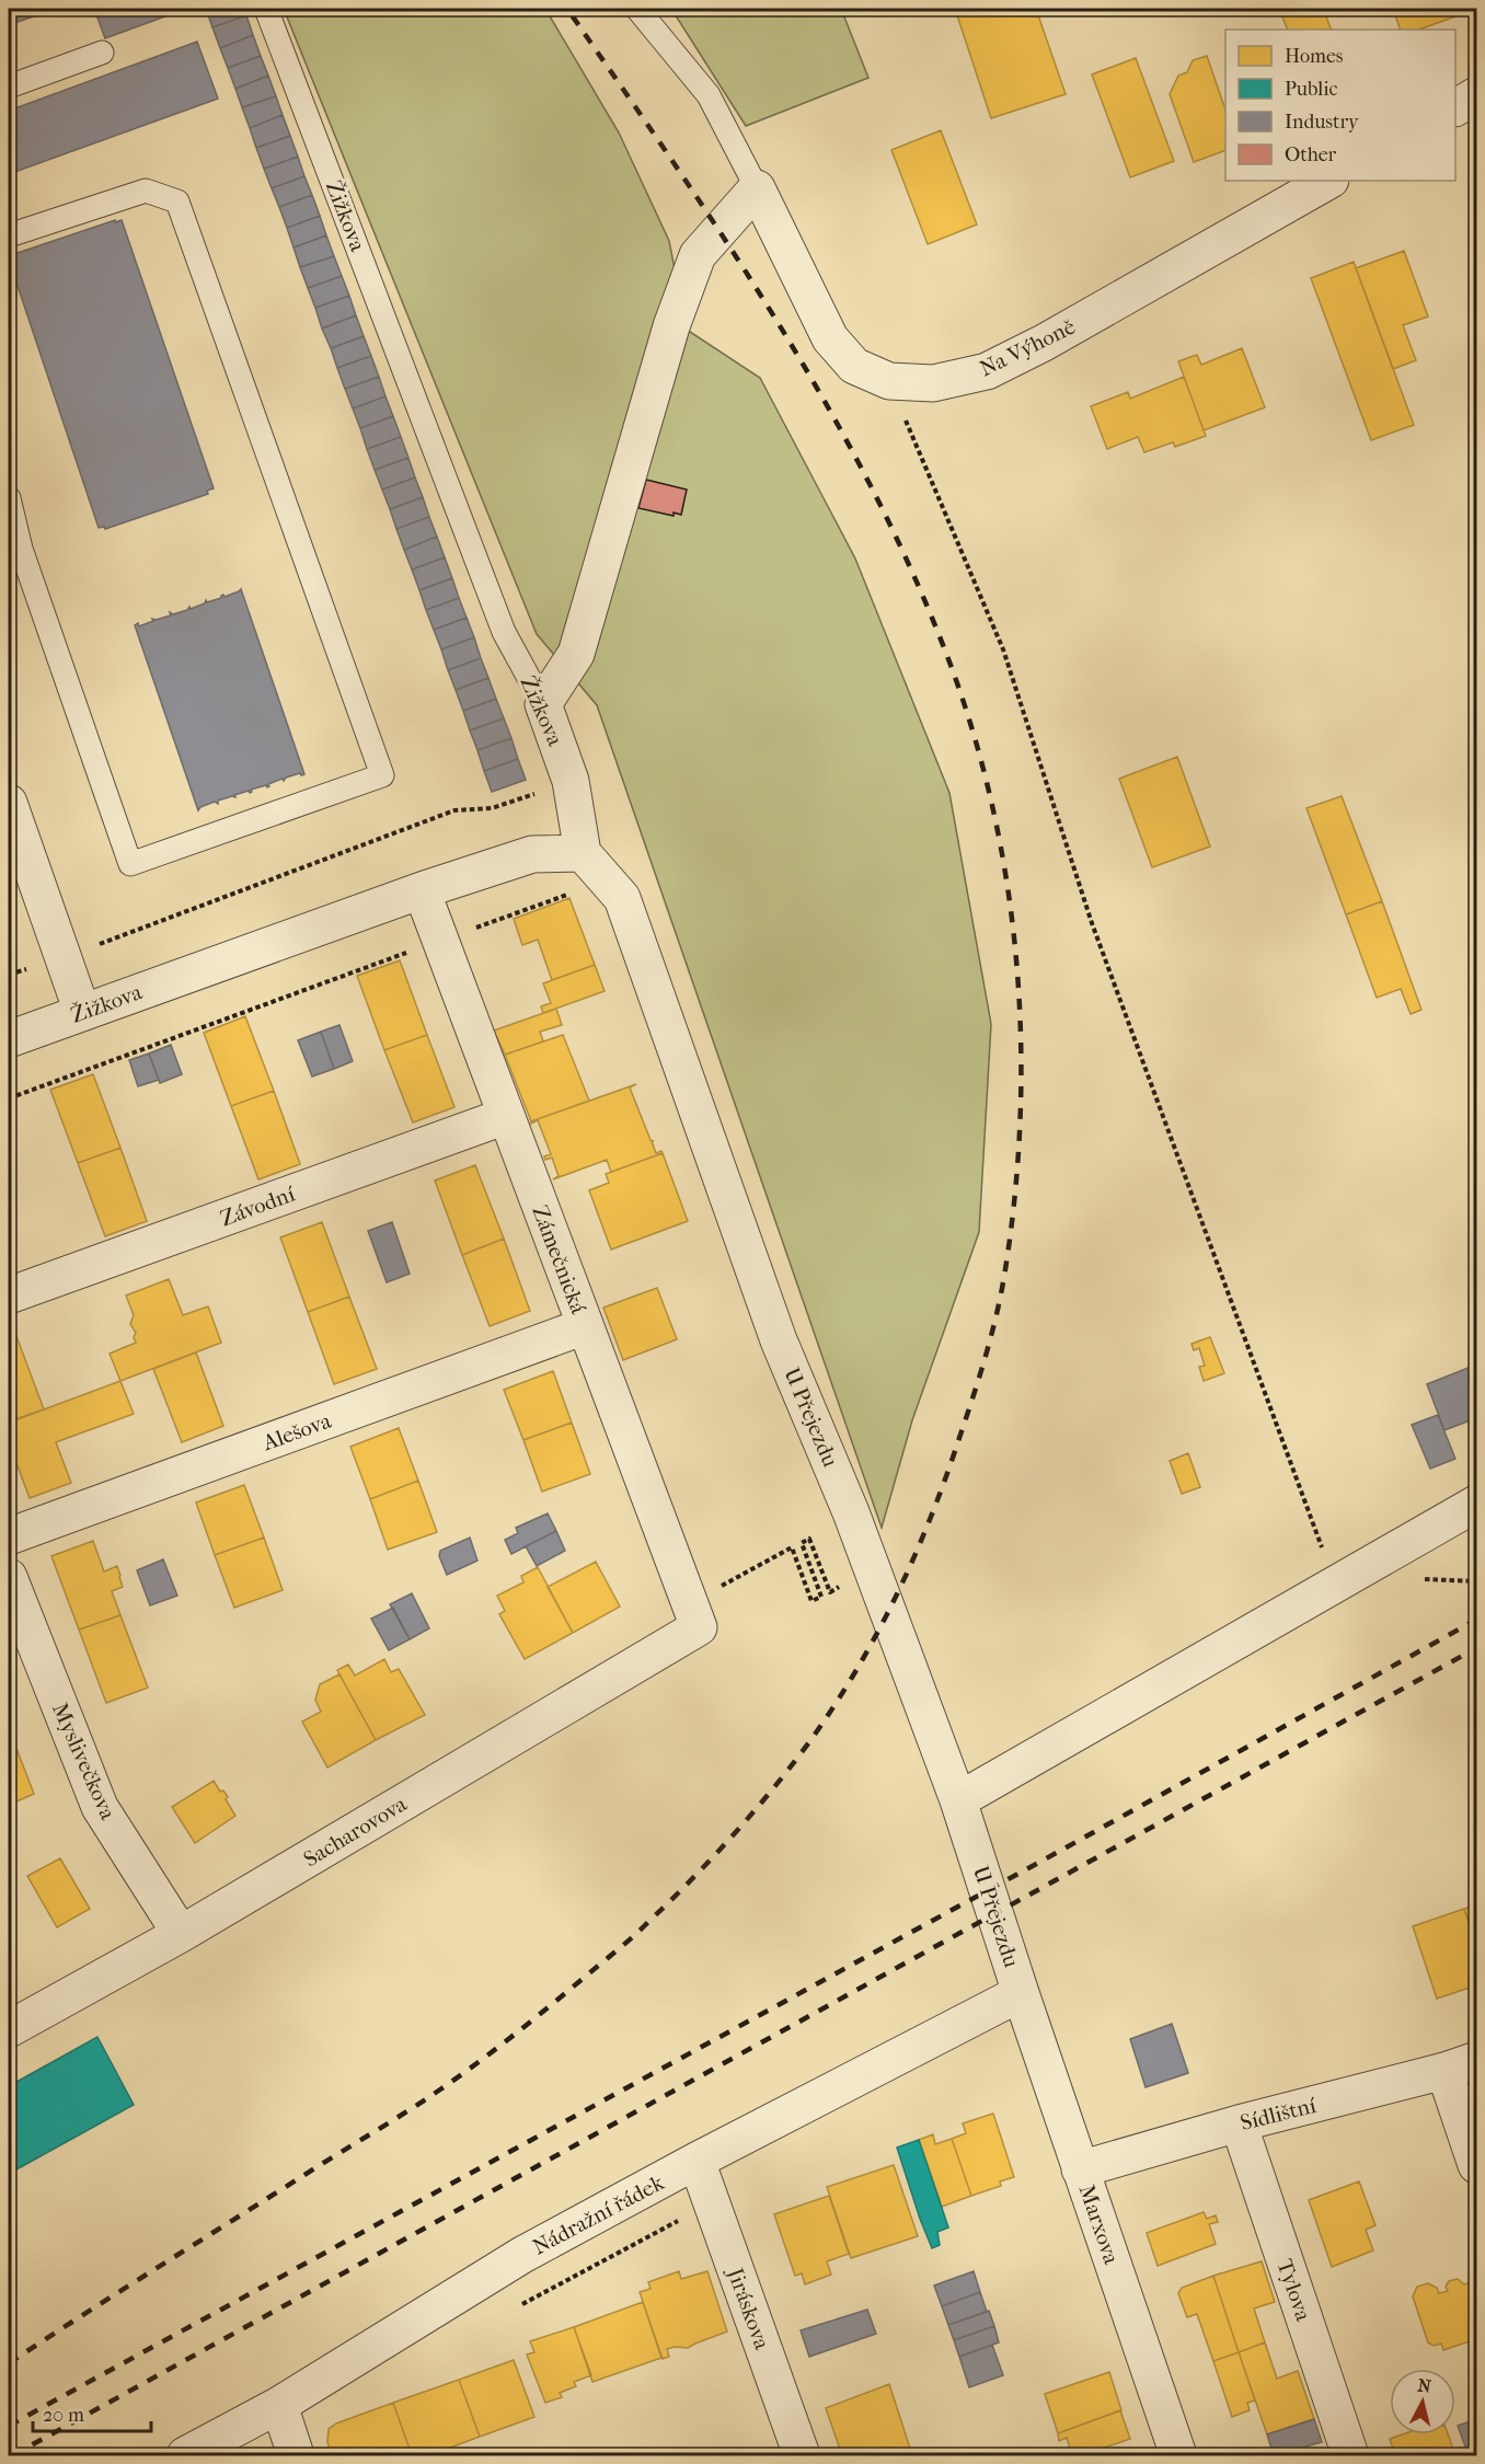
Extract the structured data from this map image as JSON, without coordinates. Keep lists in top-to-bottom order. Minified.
{"streets":{"street":["Žižkova","Na Výhoně","Závodní","Zámečnická","U Přejezdu","Alešova","Myslivečkova","Sacharovova","Sídlištní","Nádražní řádek","Marxova","Tylova","Jiráskova"]},"crossings":[["Žižkova","Zámečnická"],["Žižkova","U Přejezdu"],["Závodní","Zámečnická"],["Zámečnická","Alešova"],["Zámečnická","Sacharovova"],["U Přejezdu","Nádražní řádek"],["U Přejezdu","Marxova"],["Myslivečkova","Sacharovova"],["Sídlištní","Marxova"],["Sídlištní","Tylova"],["Nádražní řádek","Marxova"],["Nádražní řádek","Jiráskova"]],"legend":["Homes","Public","Industry","Other"],"scale_bar":"20 m","north":"top"}
